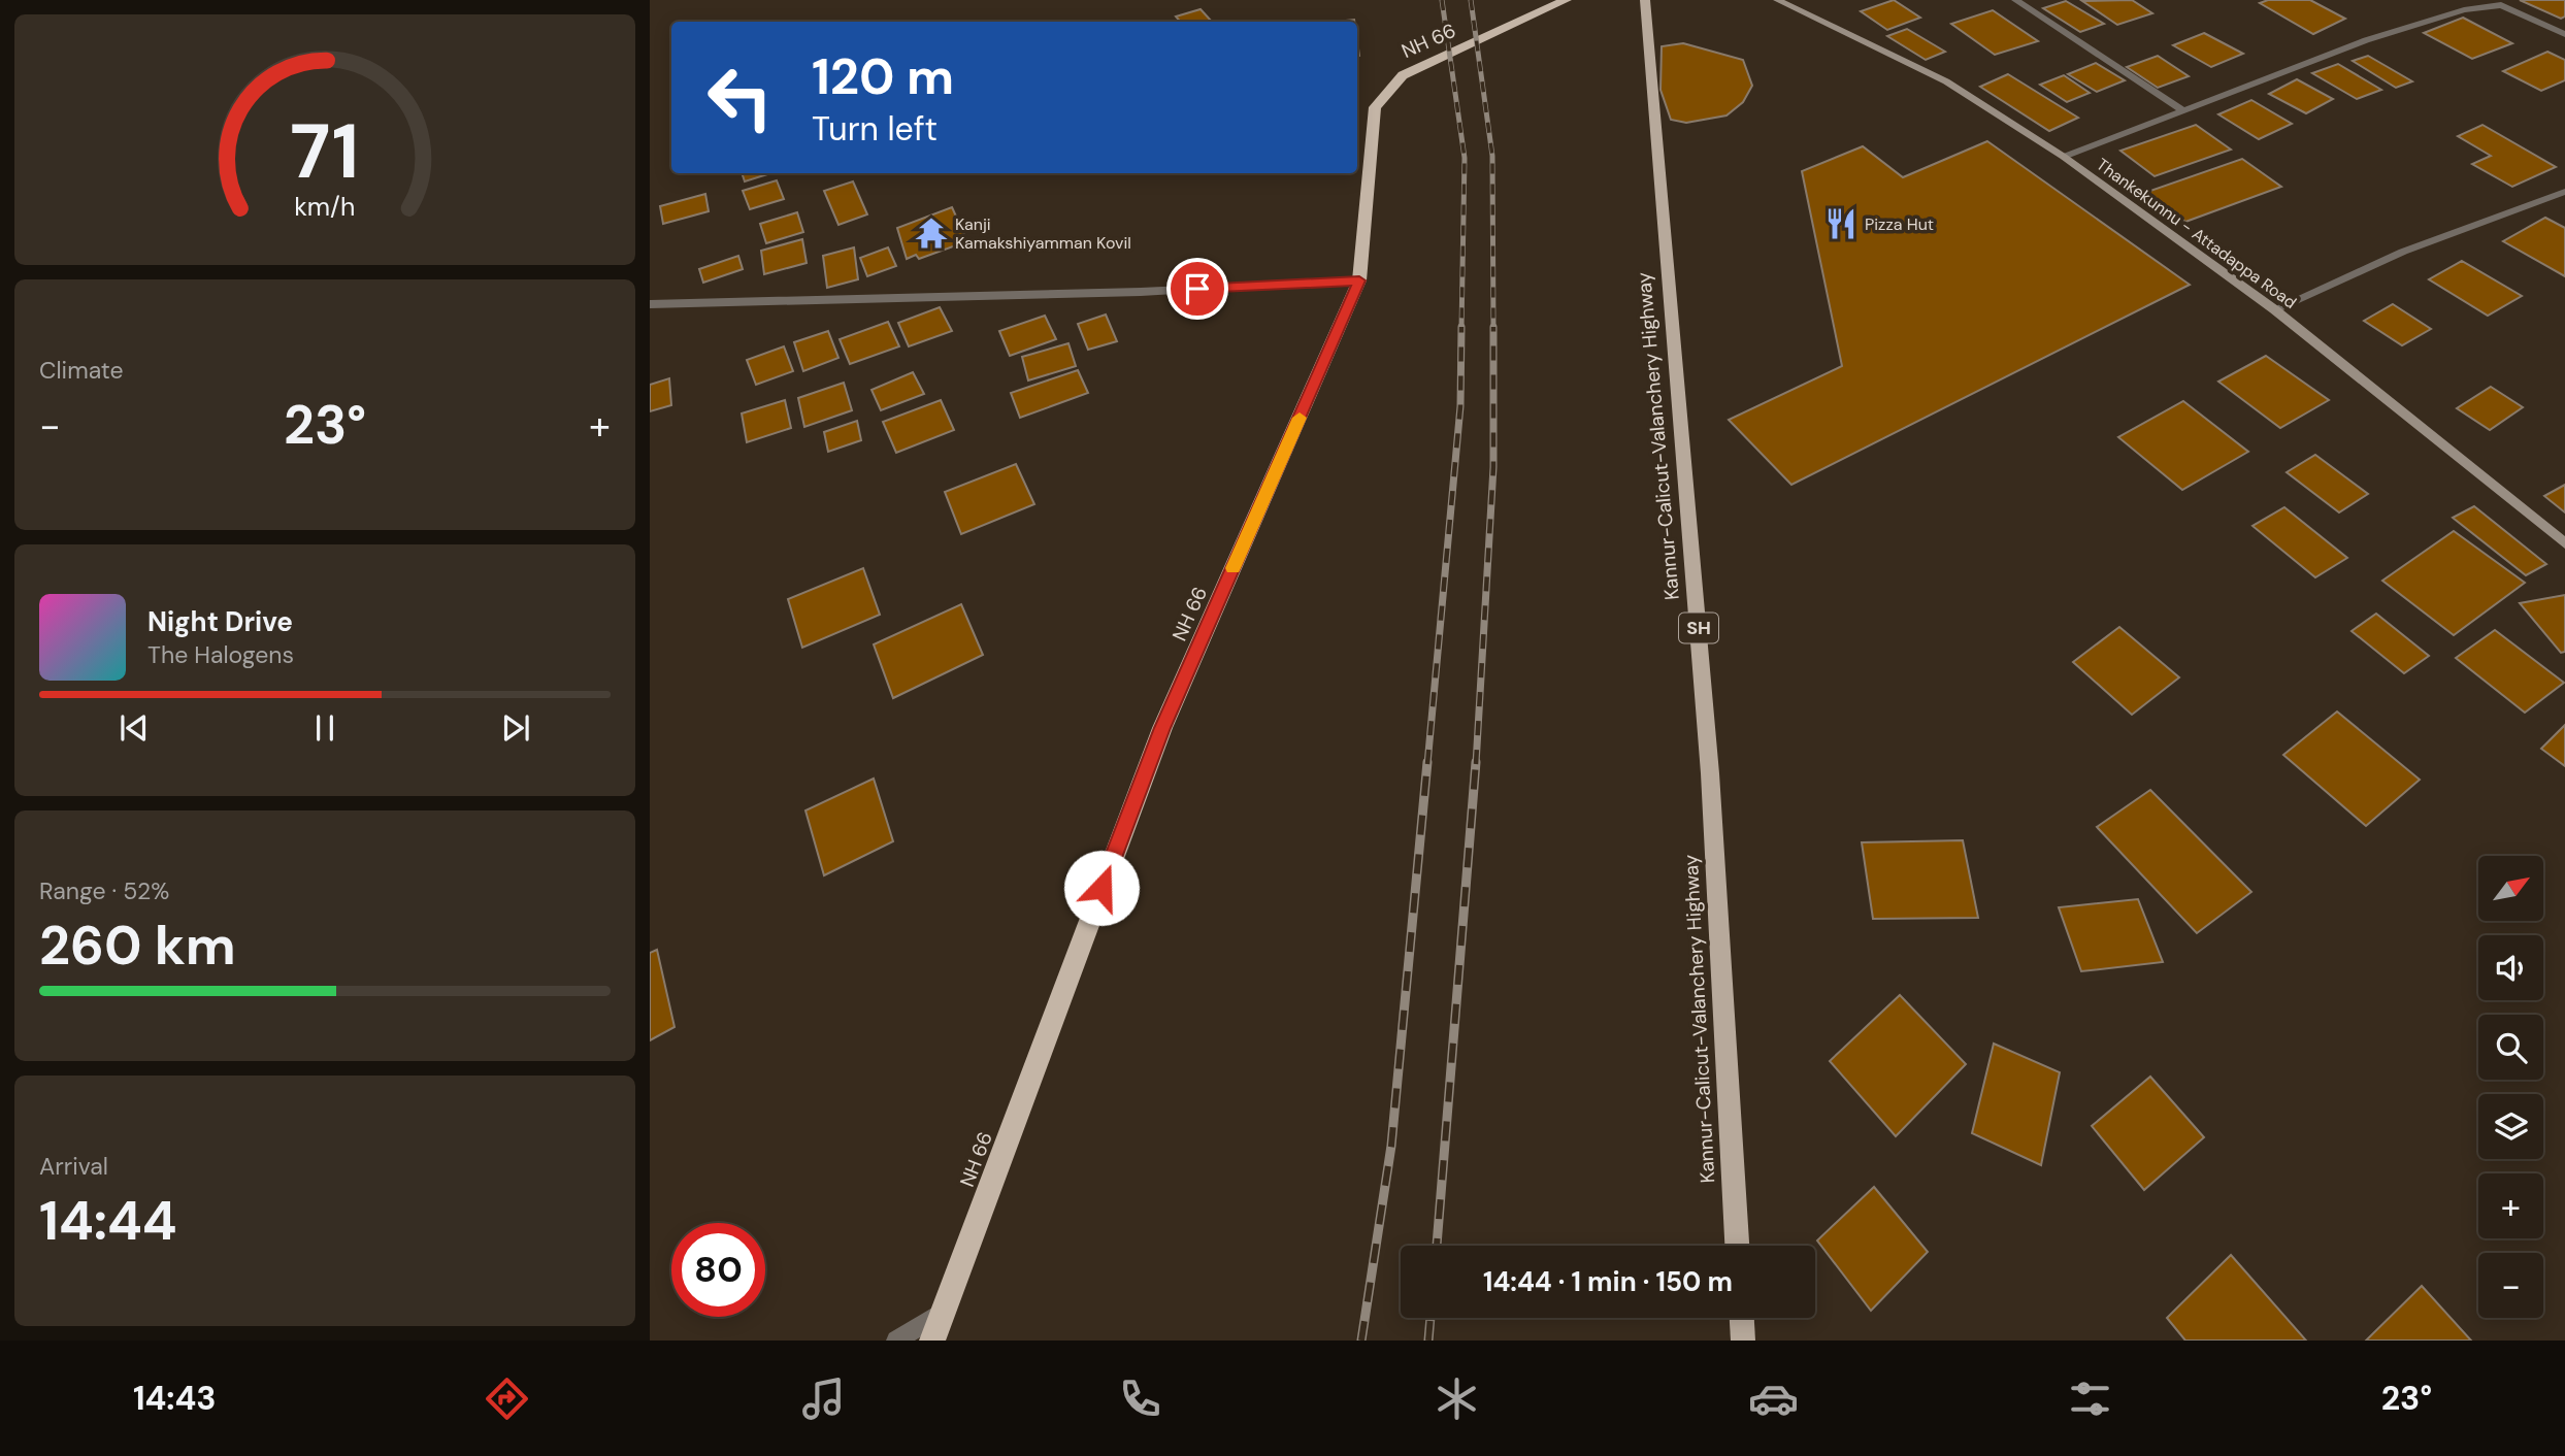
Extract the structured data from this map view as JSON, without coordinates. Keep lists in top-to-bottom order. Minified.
{"streets":{"highway":["NH 66"],"main road":["Thankekunnu - Attadappa Road","Kannur-Calicut-Valanchery Highway","SH"]},"places":{"restaurant":["Pizza Hut"],"temple":["Kanji Kamakshiyamman Kovil"]},"north":"top right","page":{"turn":["120 m","Turn left"],"tile":["Climate",["Range · 52%","260 km"],["Arrival","14:44"]],"heat":["−","23°","+"],"song":["Night Drive","The Halogens"],"map_buttons":["+","−"],"limit":"80","trip":"14:44 · 1 min · 150 m","tabs":["14:43","23°"],"gauge":["71","km/h"]}}
